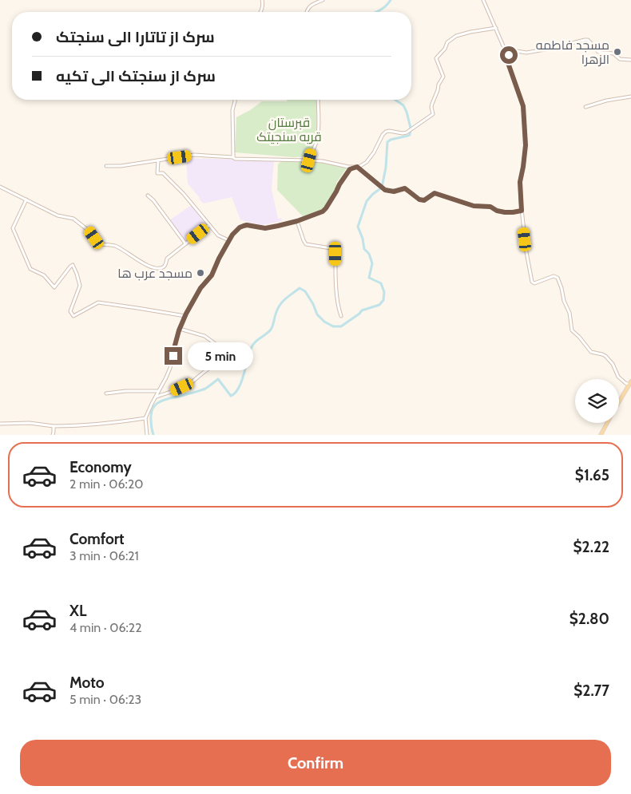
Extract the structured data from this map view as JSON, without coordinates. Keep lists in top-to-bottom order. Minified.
{"parks":["قبرستان قریه سنجیتک"],"places":["مسجد فاطمه الزهرا","مسجد عرب ها"],"page":{"banner":["سرک از تاتارا الی سنجتک","سرک از سنجتک الی تکیه"],"bubble":"5 min","list":[{"name":"Economy","note":"2 min · 06:20","value":"$1.65"},{"name":"Comfort","note":"3 min · 06:21","value":"$2.22"},{"name":"XL","note":"4 min · 06:22","value":"$2.80"},{"name":"Moto","note":"5 min · 06:23","value":"$2.77"}],"buttons":"Confirm"}}
